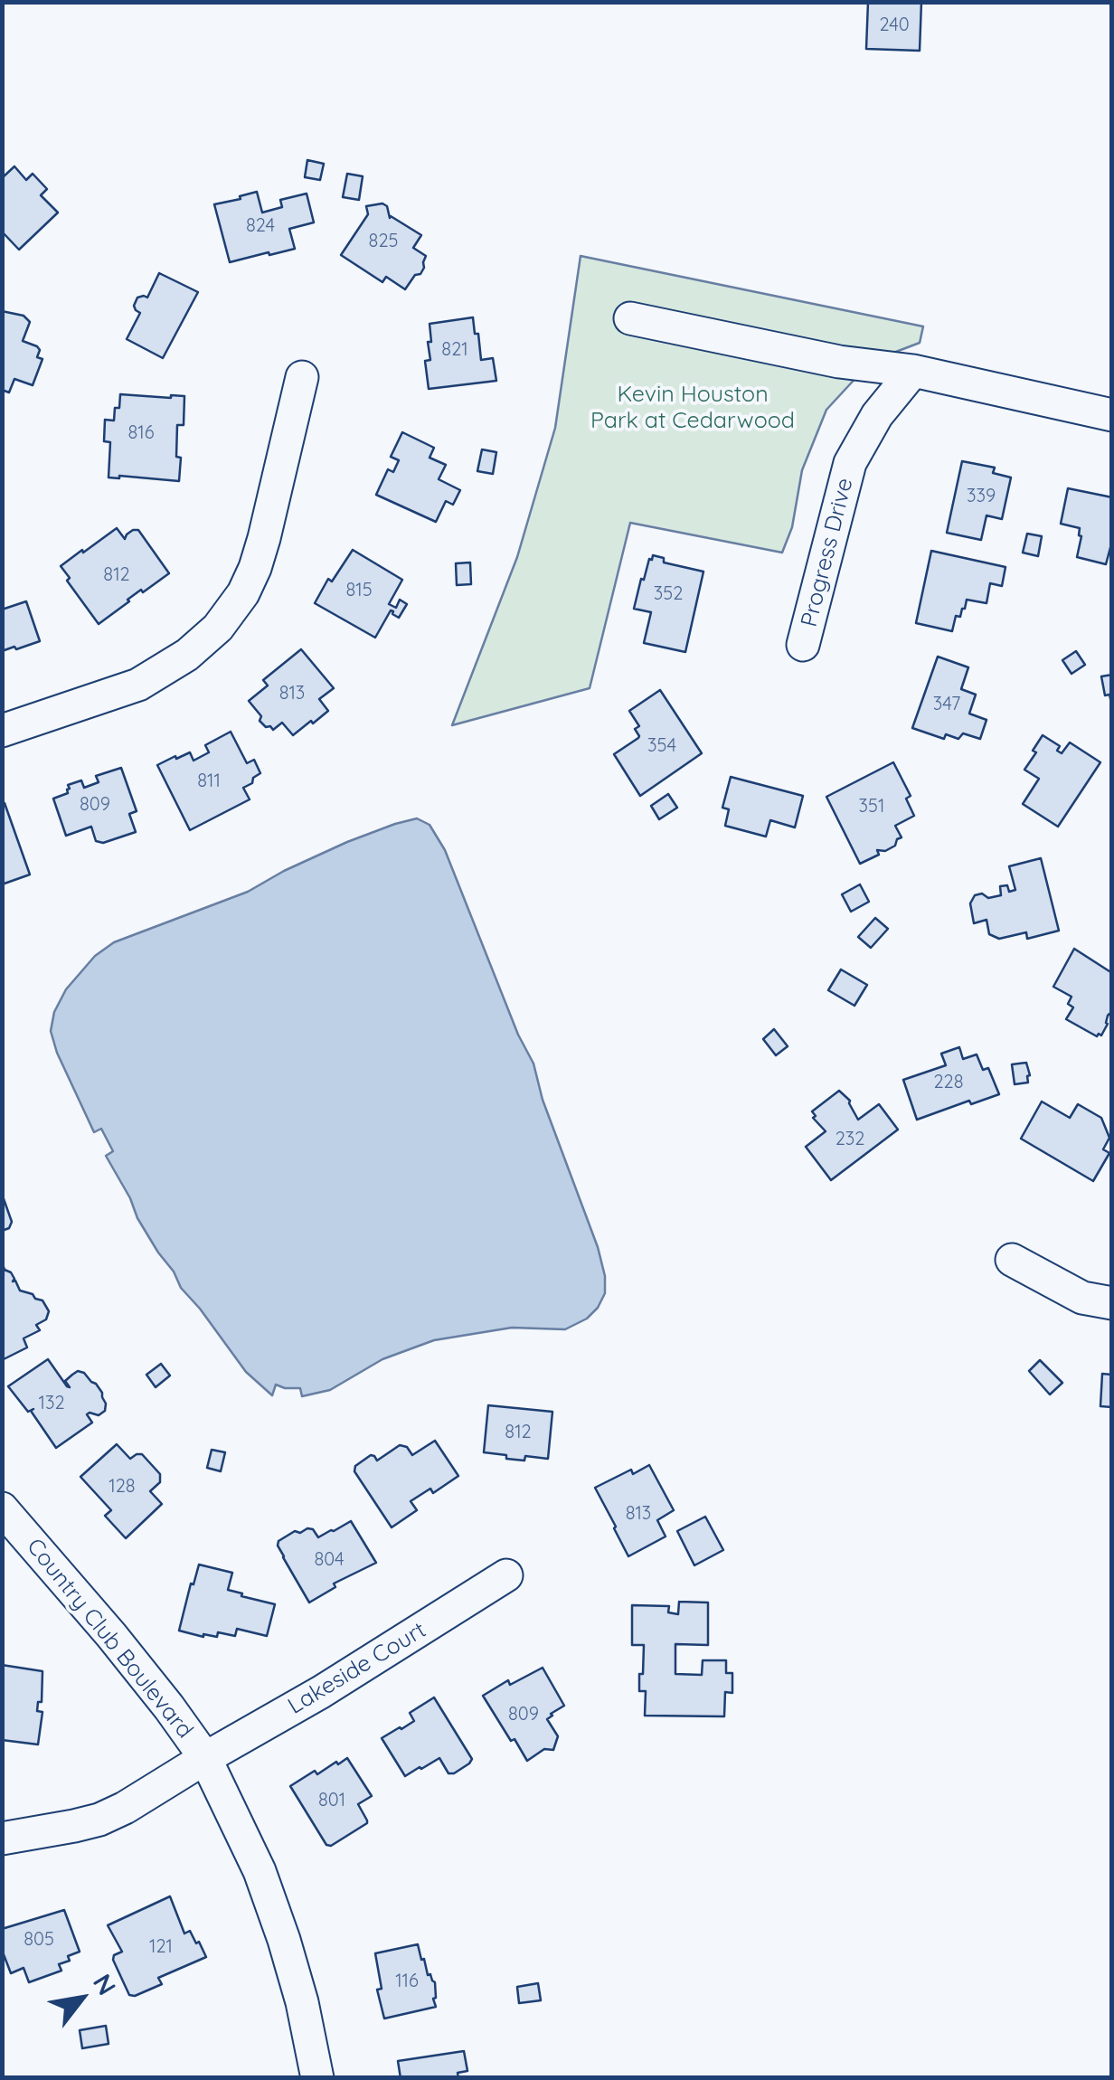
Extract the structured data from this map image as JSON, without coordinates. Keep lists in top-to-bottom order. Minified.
{"streets":{"street":["Progress Drive","Country Club Boulevard","Lakeside Court"]},"crossings":[["Country Club Boulevard","Lakeside Court"]],"parks":["Kevin Houston Park at Cedarwood"],"house_numbers":["240","824","825","821","816","339","812","815","352","813","347","354","811","809","351","228","232","132","812","128","813","804","809","801","805","121","116"],"north":"top right"}
